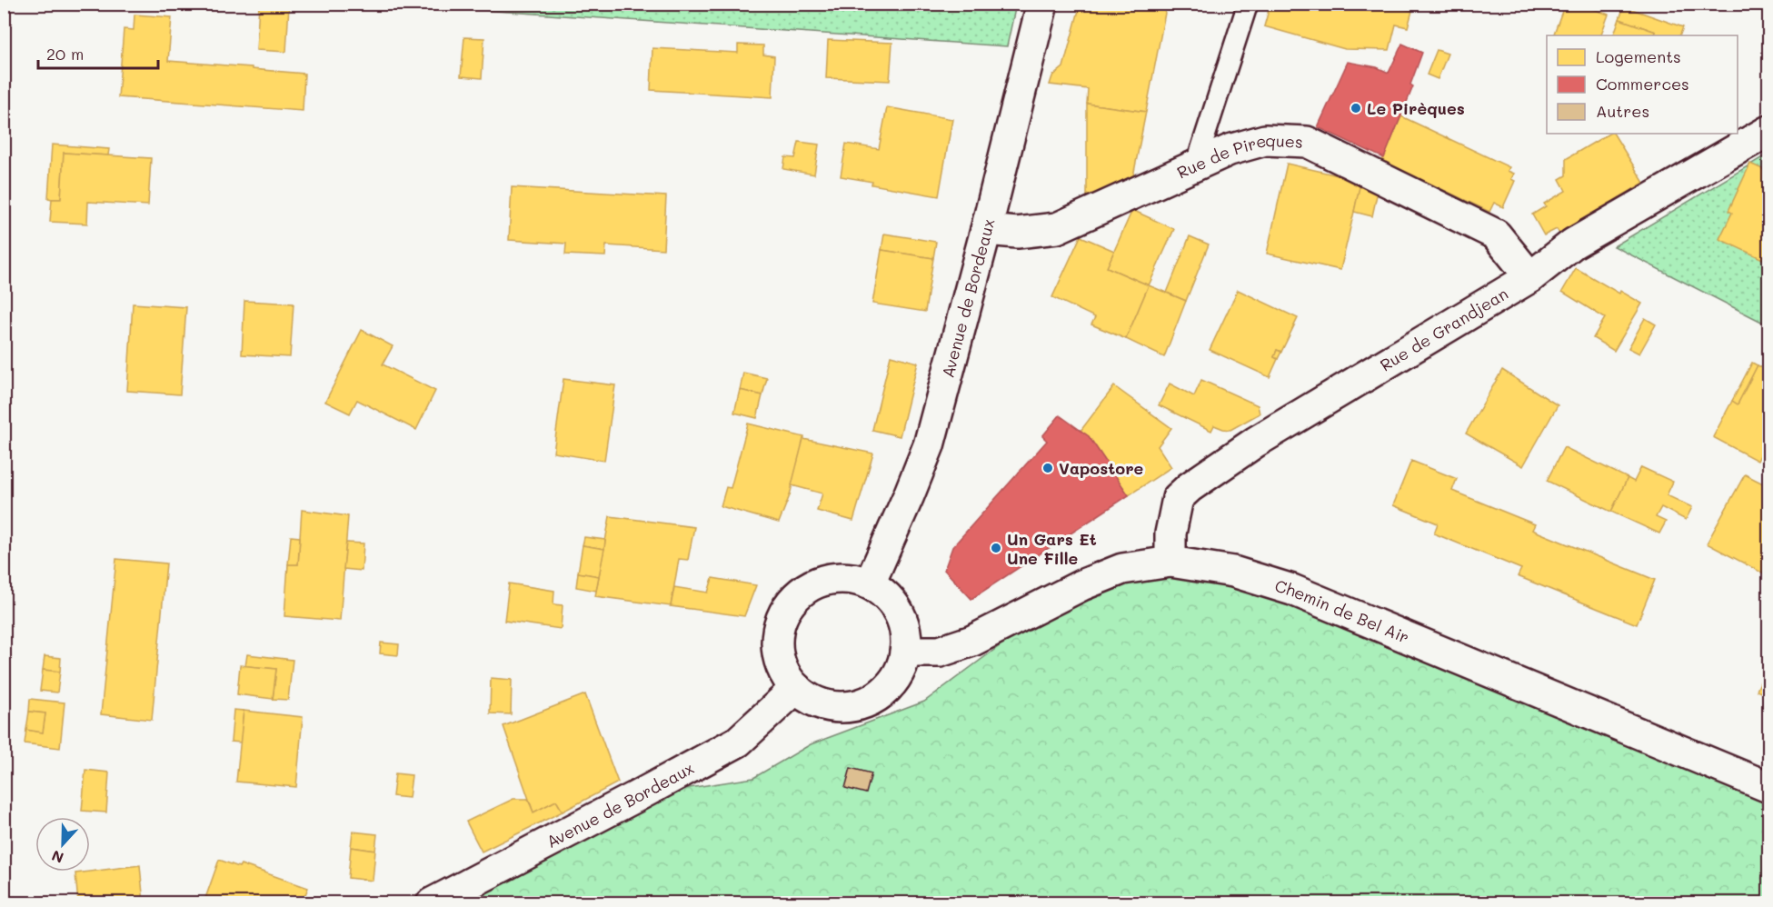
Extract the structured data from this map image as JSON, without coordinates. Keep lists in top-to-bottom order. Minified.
{"streets":{"street":["Rue de Pireques","Avenue de Bordeaux","Rue de Grandjean","Chemin de Bel Air"]},"crossings":[["Rue de Pireques","Avenue de Bordeaux"],["Rue de Pireques","Rue de Grandjean"],["Avenue de Bordeaux","Chemin de Bel Air"],["Rue de Grandjean","Chemin de Bel Air"]],"places":["Le Pirèques","Vapostore","Un Gars Et Une Fille"],"legend":["Logements","Commerces","Autres"],"scale_bar":"20 m","north":"bottom"}
